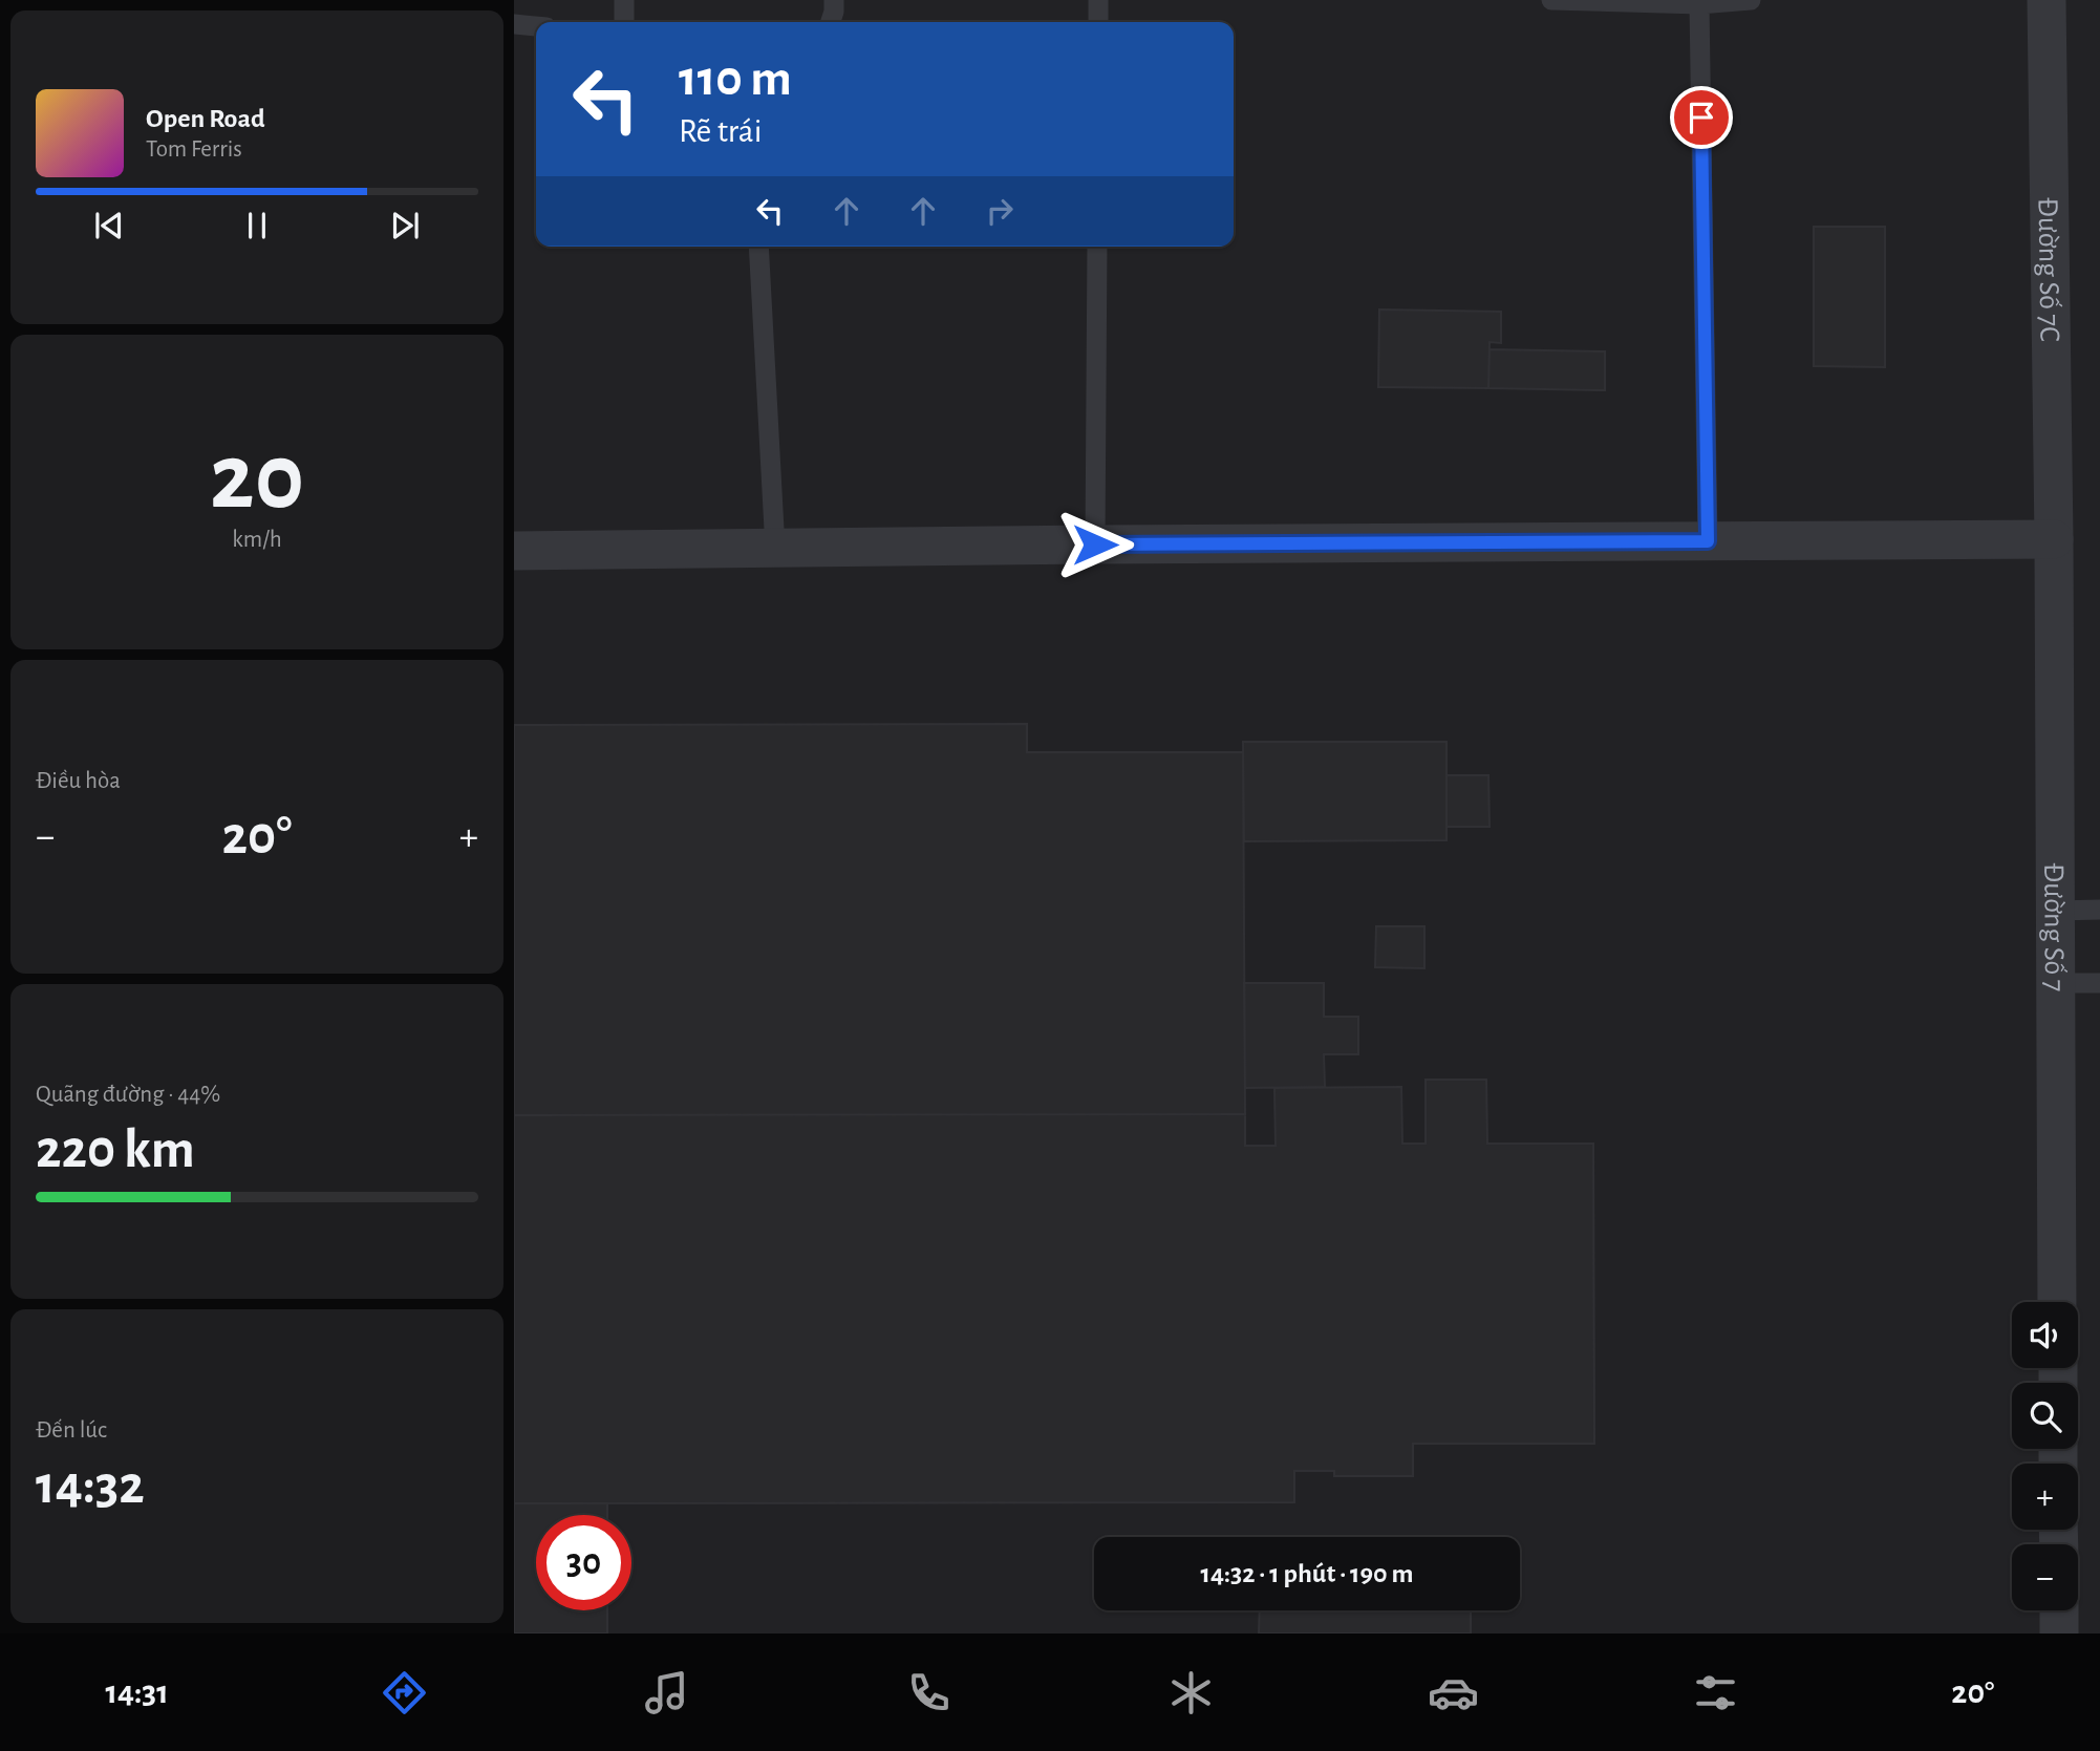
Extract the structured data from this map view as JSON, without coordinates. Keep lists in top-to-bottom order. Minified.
{"streets":{"street":["Đường Số 7C","Đường Số 7"]},"crossings":[["Đường Số 7C","Đường Số 7"]],"page":{"turn":["110 m","Rẽ trái"],"song":["Open Road","Tom Ferris"],"tile":[["20","km/h"],"Điều hòa",["Quãng đường · 44%","220 km"],["Đến lúc","14:32"]],"heat":["−","20°","+"],"map_buttons":["+","−"],"limit":"30","trip":"14:32 · 1 phút · 190 m","tabs":["14:31","20°"]}}
